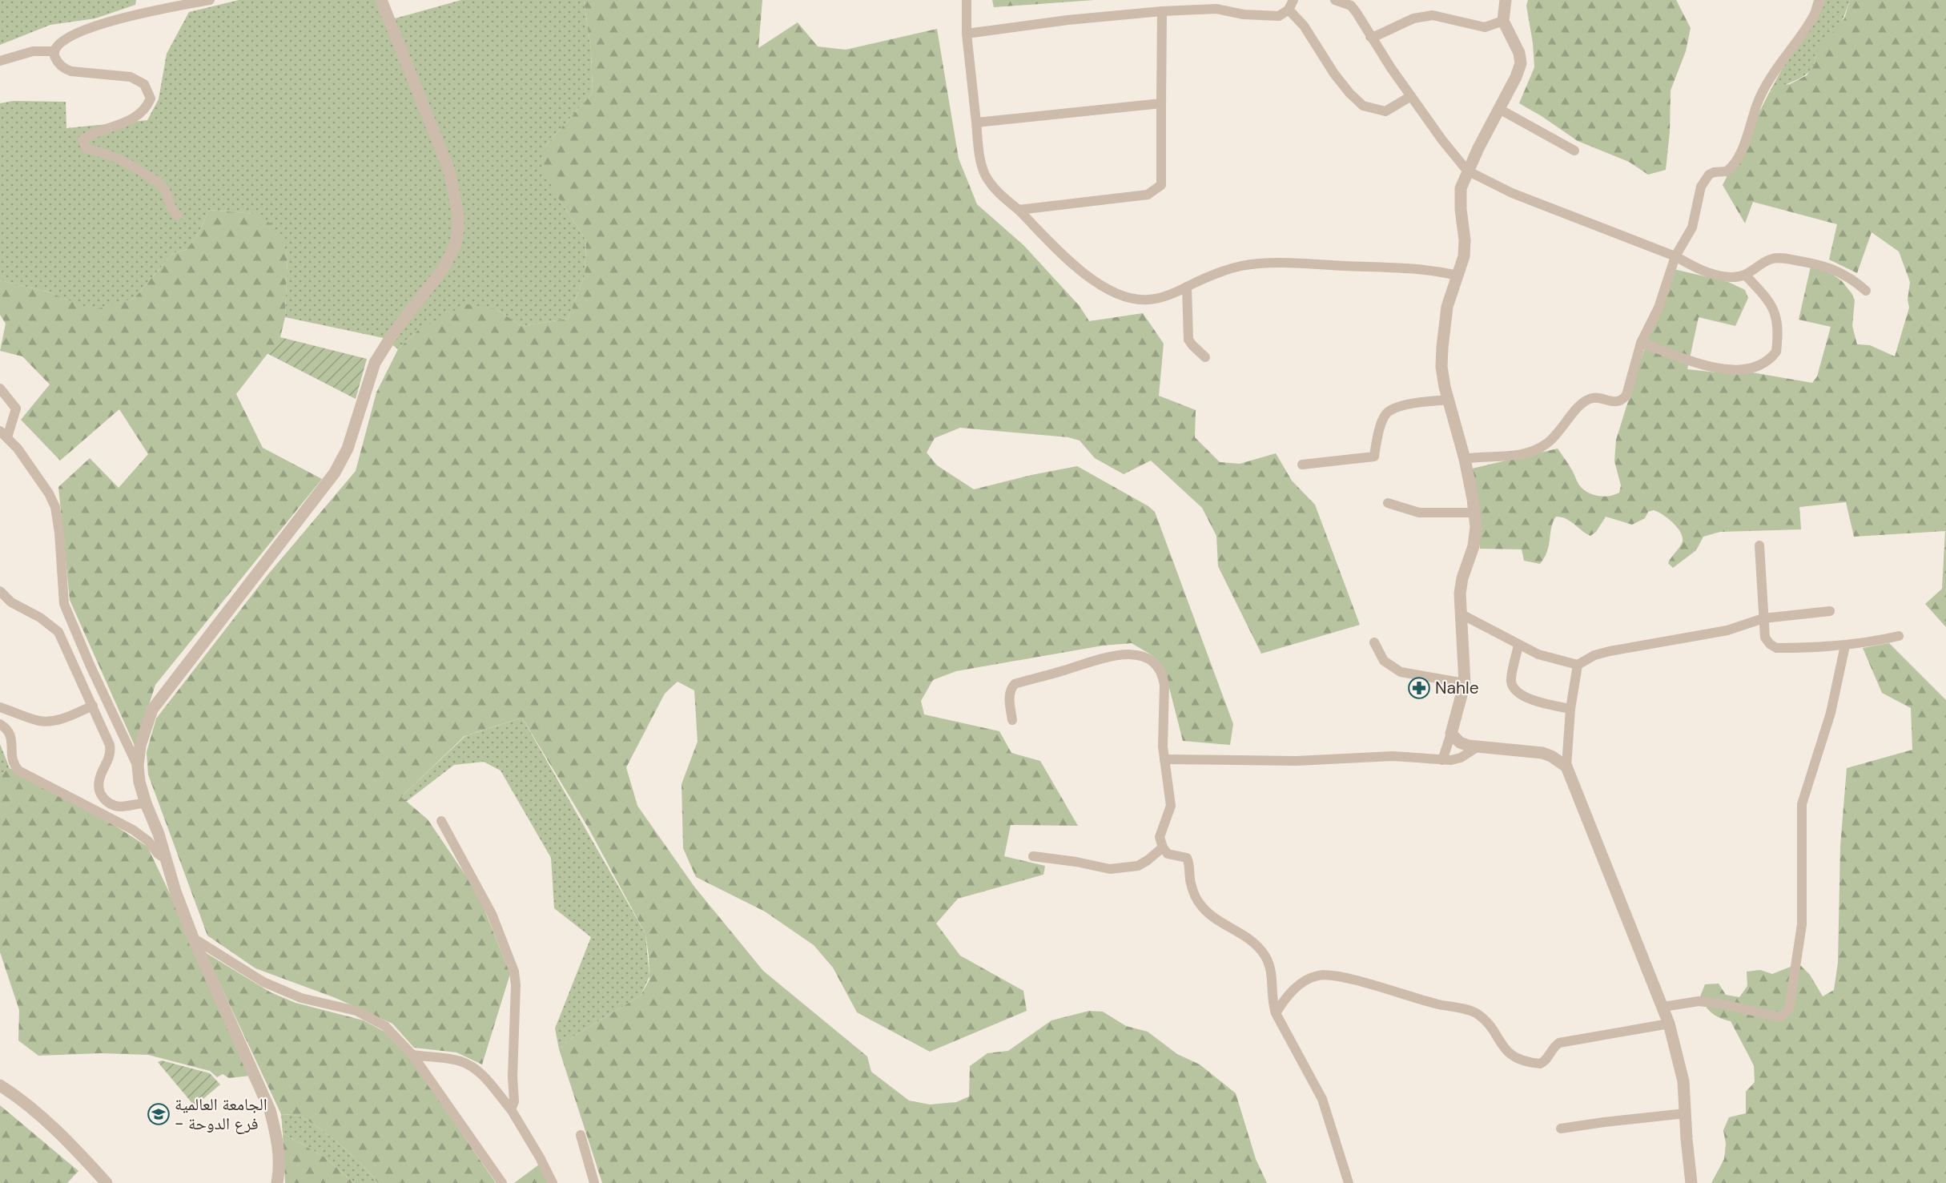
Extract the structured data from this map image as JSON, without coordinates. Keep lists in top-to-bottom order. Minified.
{"places":{"pharmacy":["Nahle"],"school or university":["الجامعة العالمية - فرع الدوحة"]}}
